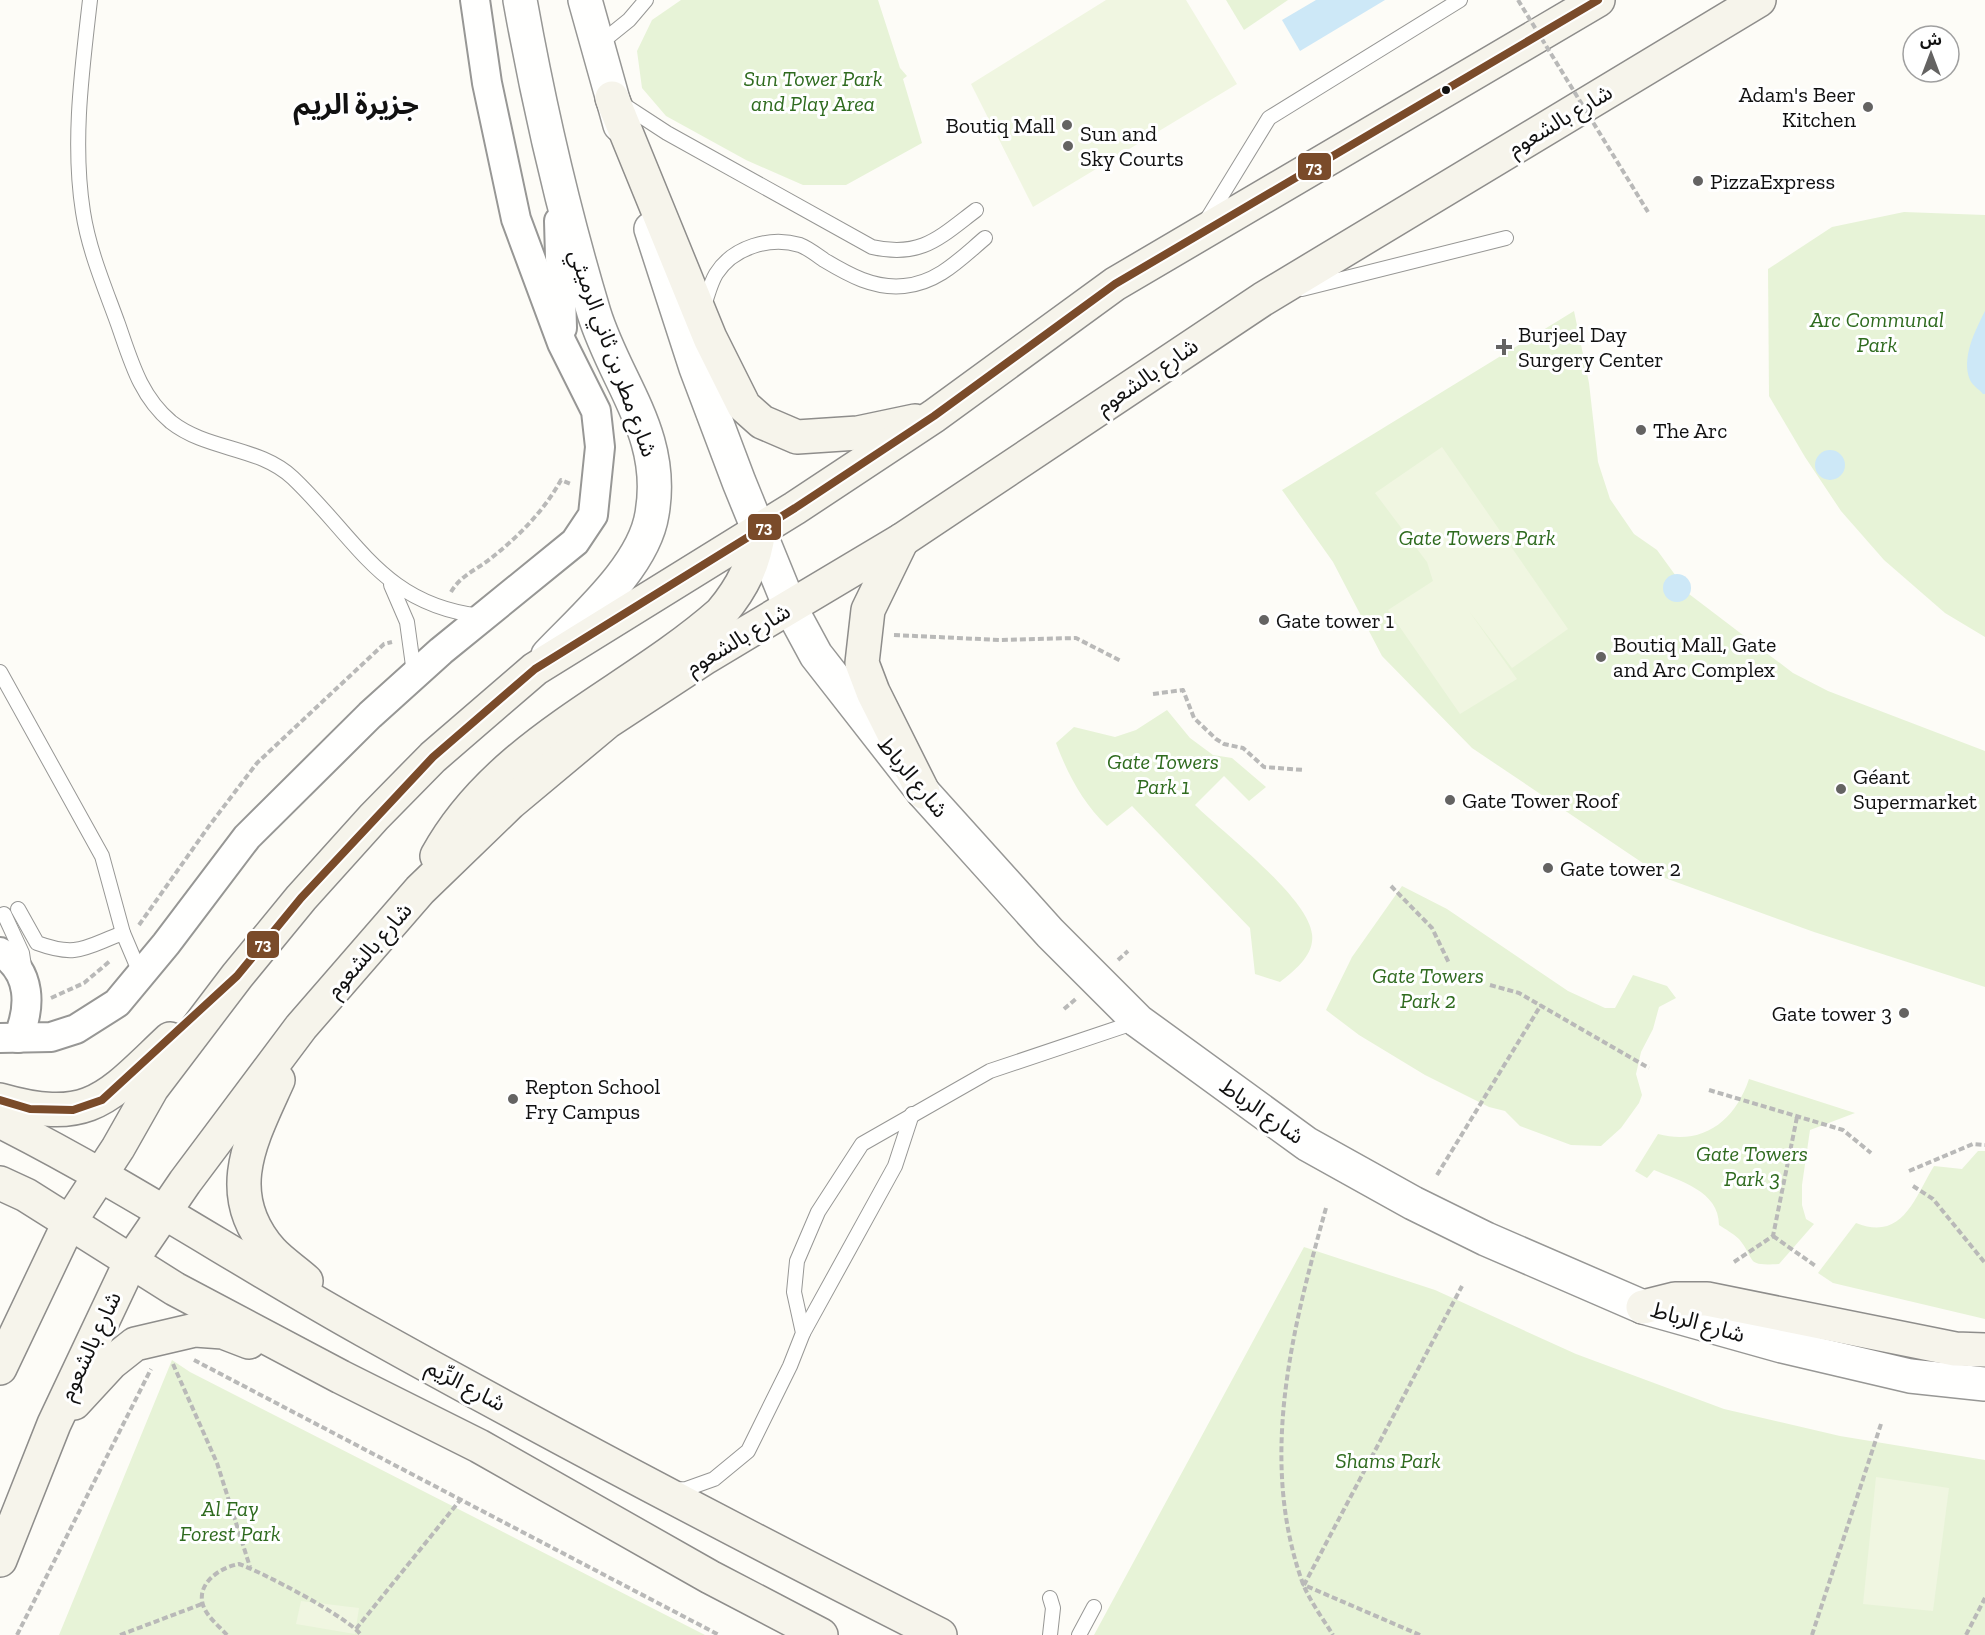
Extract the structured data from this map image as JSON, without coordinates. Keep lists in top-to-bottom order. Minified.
{"streets":{"main road":["شارع بالشعوم","شارع الرِّيم"],"street":["شارع مطر بن ثاني الرميثي","شارع الرباط"]},"crossings":[["شارع بالشعوم","شارع الرباط"],["شارع بالشعوم","شارع الرِّيم"]],"districts":["جزيرة الريم"],"parks":["Sun Tower Park and Play Area","Arc Communal Park","Gate Towers Park","Gate Towers Park 1","Gate Towers Park 2","Gate Towers Park 3","Shams Park","Al Fay Forest Park"],"places":{"other":["Adam's Beer Kitchen","Boutiq Mall","Sun and Sky Courts","PizzaExpress","The Arc","Gate tower 1","Boutiq Mall, Gate and Arc Complex","Géant Supermarket","Gate Tower Roof","Gate tower 2","Gate tower 3","Repton School Fry Campus"],"health":["Burjeel Day Surgery Center"]},"lines":["transit line 73"],"north":"top"}
